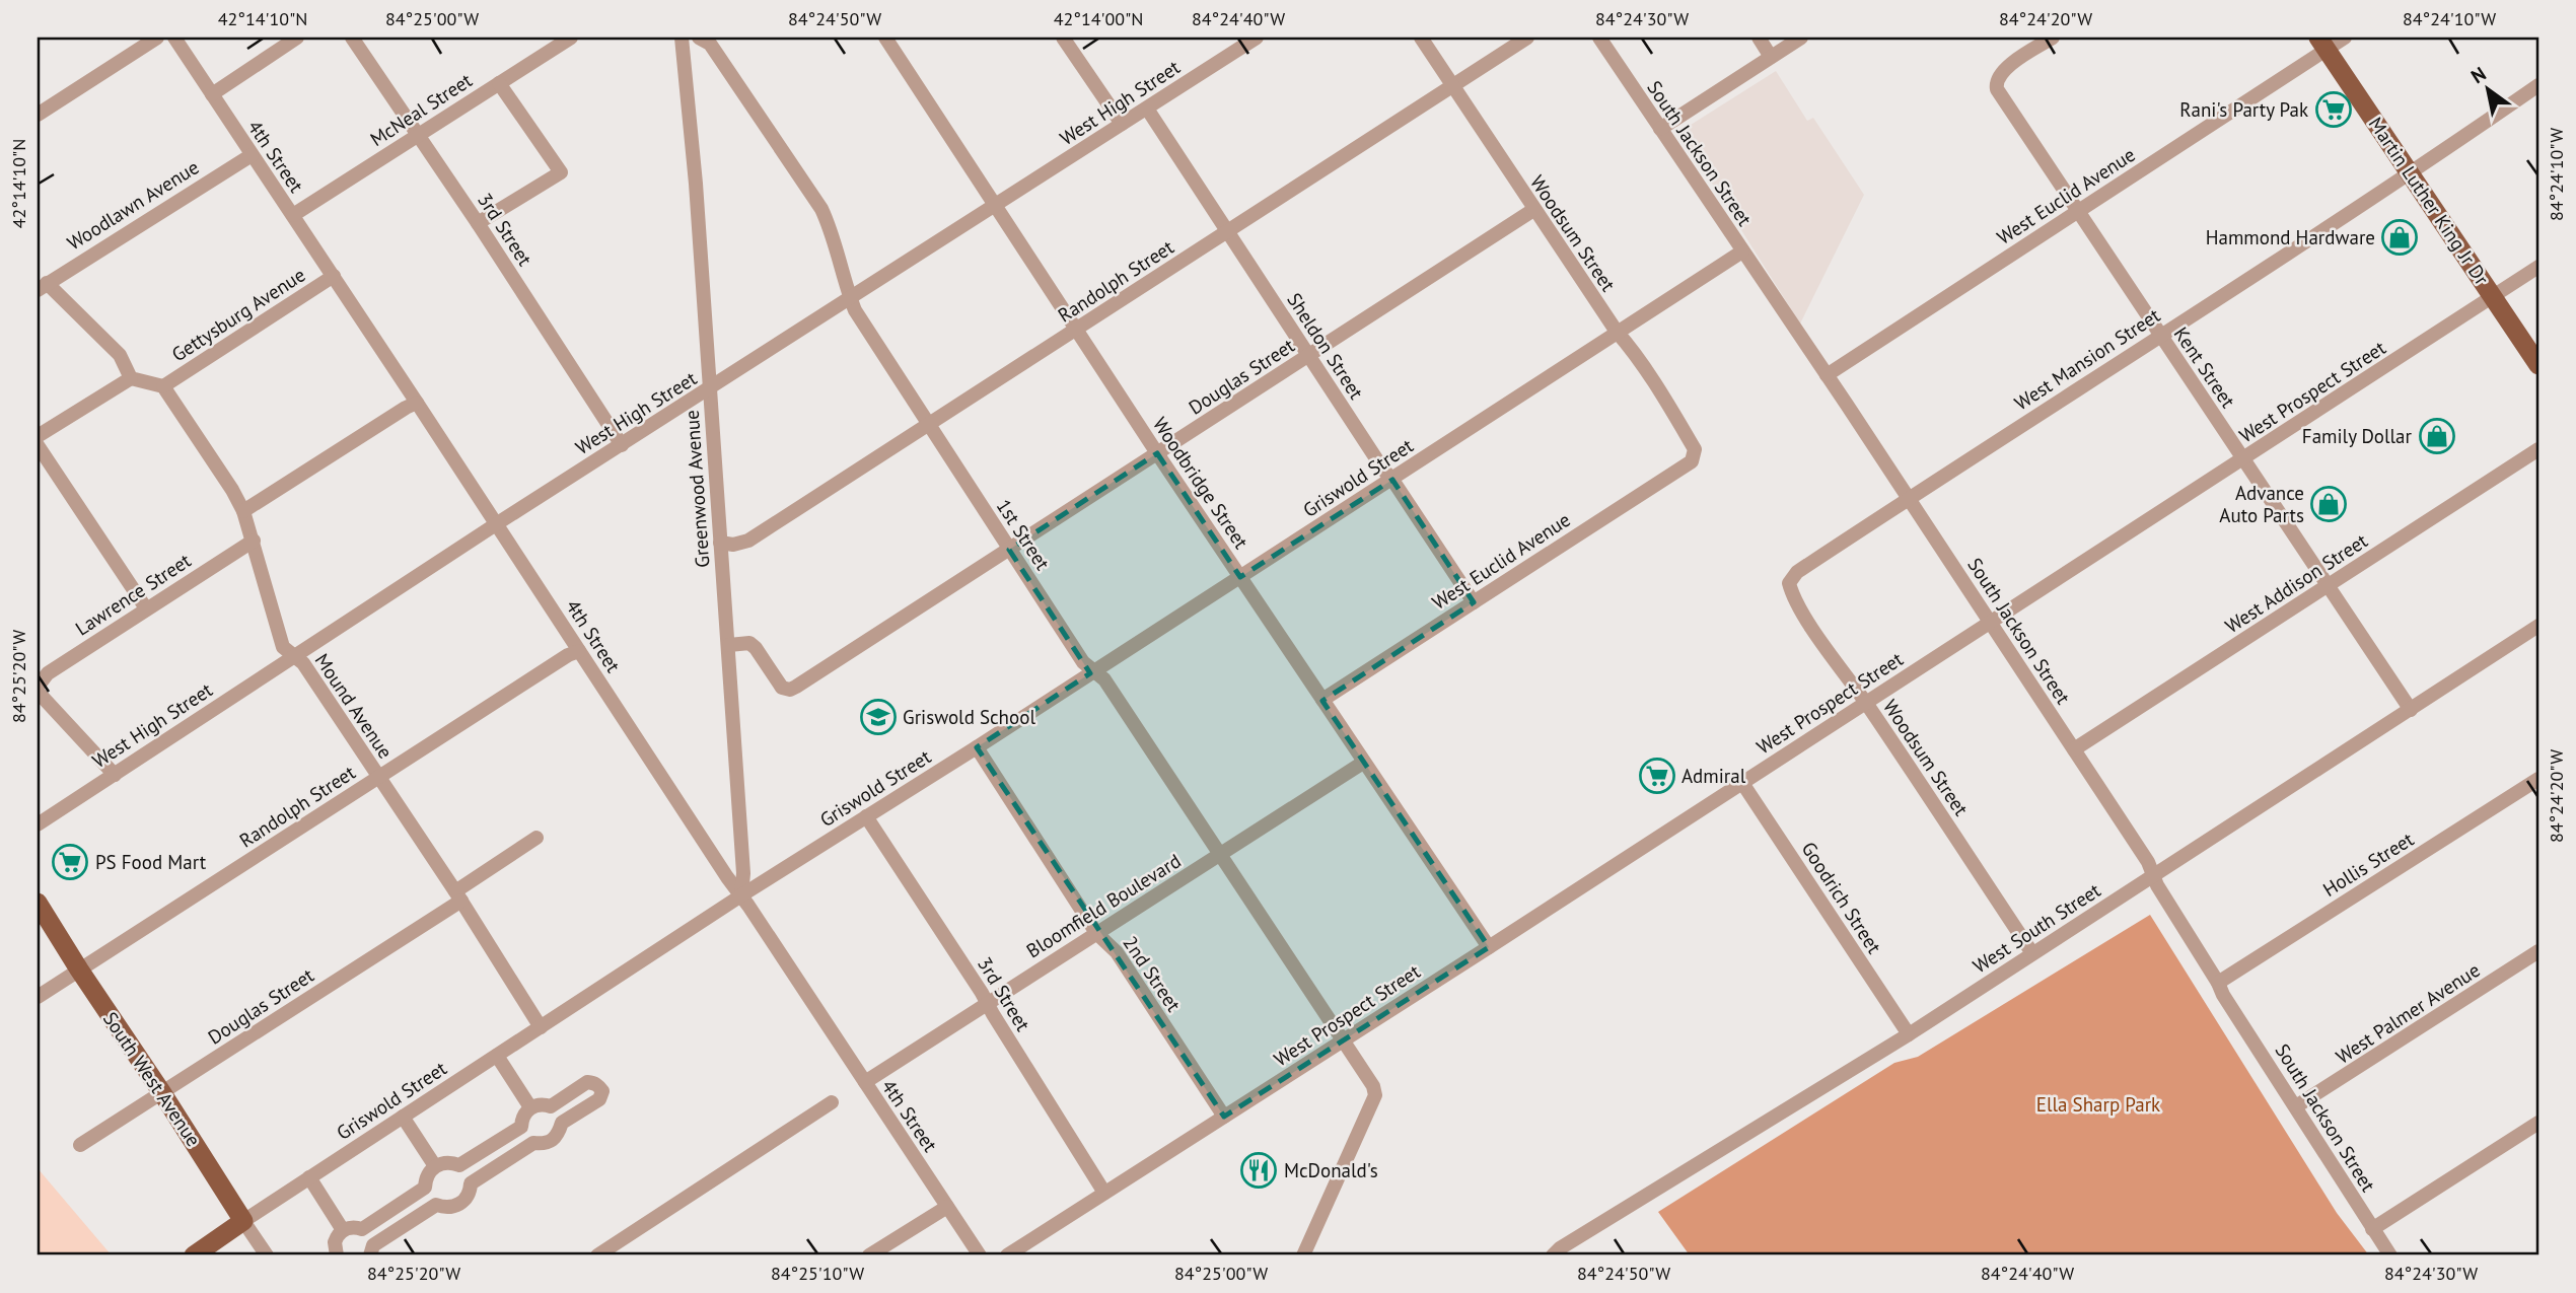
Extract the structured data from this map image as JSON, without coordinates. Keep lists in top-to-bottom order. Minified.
{"streets":{"main road":["Martin Luther King Jr Dr","South West Avenue"],"street":["West High Street","McNeal Street","South Jackson Street","4th Street","West Euclid Avenue","Woodlawn Avenue","3rd Street","Woodsum Street","Randolph Street","Gettysburg Avenue","Sheldon Street","West Mansion Street","Kent Street","Douglas Street","West Prospect Street","Griswold Street","Woodbridge Street","Greenwood Avenue","1st Street","West Addison Street","Lawrence Street","Mound Avenue","Hollis Street","Goodrich Street","Bloomfield Boulevard","West South Street","2nd Street","West Palmer Avenue"]},"crossings":[["West High Street","4th Street"],["West High Street","3rd Street"],["West High Street","Sheldon Street"],["West High Street","Woodbridge Street"],["West High Street","Greenwood Avenue"],["West High Street","1st Street"],["West High Street","Mound Avenue"],["McNeal Street","4th Street"],["McNeal Street","3rd Street"],["South Jackson Street","West Euclid Avenue"],["South Jackson Street","West Mansion Street"],["South Jackson Street","West Prospect Street"],["South Jackson Street","Griswold Street"],["South Jackson Street","West Addison Street"],["South Jackson Street","Hollis Street"],["South Jackson Street","West South Street"],["South Jackson Street","West Palmer Avenue"],["4th Street","Woodlawn Avenue"],["4th Street","Randolph Street"],["4th Street","Gettysburg Avenue"],["4th Street","Griswold Street"],["4th Street","Greenwood Avenue"],["4th Street","Bloomfield Boulevard"],["West Euclid Avenue","Martin Luther King Jr Dr"],["West Euclid Avenue","Woodsum Street"],["West Euclid Avenue","Sheldon Street"],["West Euclid Avenue","Kent Street"],["West Euclid Avenue","Woodbridge Street"],["Martin Luther King Jr Dr","West Mansion Street"],["Martin Luther King Jr Dr","West Prospect Street"],["3rd Street","West Prospect Street"],["3rd Street","Griswold Street"],["3rd Street","Bloomfield Boulevard"],["Woodsum Street","Randolph Street"],["Woodsum Street","West Mansion Street"],["Woodsum Street","Douglas Street"],["Woodsum Street","West Prospect Street"],["Woodsum Street","Griswold Street"],["Woodsum Street","West South Street"],["Randolph Street","Sheldon Street"],["Randolph Street","Woodbridge Street"],["Randolph Street","Greenwood Avenue"],["Randolph Street","1st Street"],["Randolph Street","Mound Avenue"],["Randolph Street","South West Avenue"],["Gettysburg Avenue","Mound Avenue"],["Sheldon Street","Douglas Street"],["Sheldon Street","Griswold Street"],["West Mansion Street","Kent Street"],["Kent Street","West Prospect Street"],["Kent Street","West Addison Street"],["Kent Street","West South Street"],["Douglas Street","Woodbridge Street"],["Douglas Street","Greenwood Avenue"],["Douglas Street","1st Street"],["Douglas Street","Mound Avenue"],["Douglas Street","South West Avenue"],["West Prospect Street","Woodbridge Street"],["West Prospect Street","1st Street"],["West Prospect Street","Goodrich Street"],["West Prospect Street","2nd Street"],["Griswold Street","Woodbridge Street"],["Griswold Street","Greenwood Avenue"],["Griswold Street","1st Street"],["Griswold Street","Mound Avenue"],["Griswold Street","2nd Street"],["Griswold Street","South West Avenue"],["Woodbridge Street","Bloomfield Boulevard"],["1st Street","Bloomfield Boulevard"],["Lawrence Street","Mound Avenue"],["Goodrich Street","West South Street"],["Bloomfield Boulevard","2nd Street"]],"parks":["Ella Sharp Park"],"places":{"supermarket":["Rani's Party Pak","Admiral","PS Food Mart"],"shop":["Hammond Hardware","Family Dollar","Advance Auto Parts"],"school or university":["Griswold School"],"restaurant":["McDonald's"]},"north":"top left","coordinates":["42°14'10\"N","84°25'00\"W","84°24'50\"W","42°14'00\"N","84°24'40\"W","84°24'30\"W","84°24'20\"W","84°24'10\"W","84°25'20\"W","84°25'10\"W"]}
